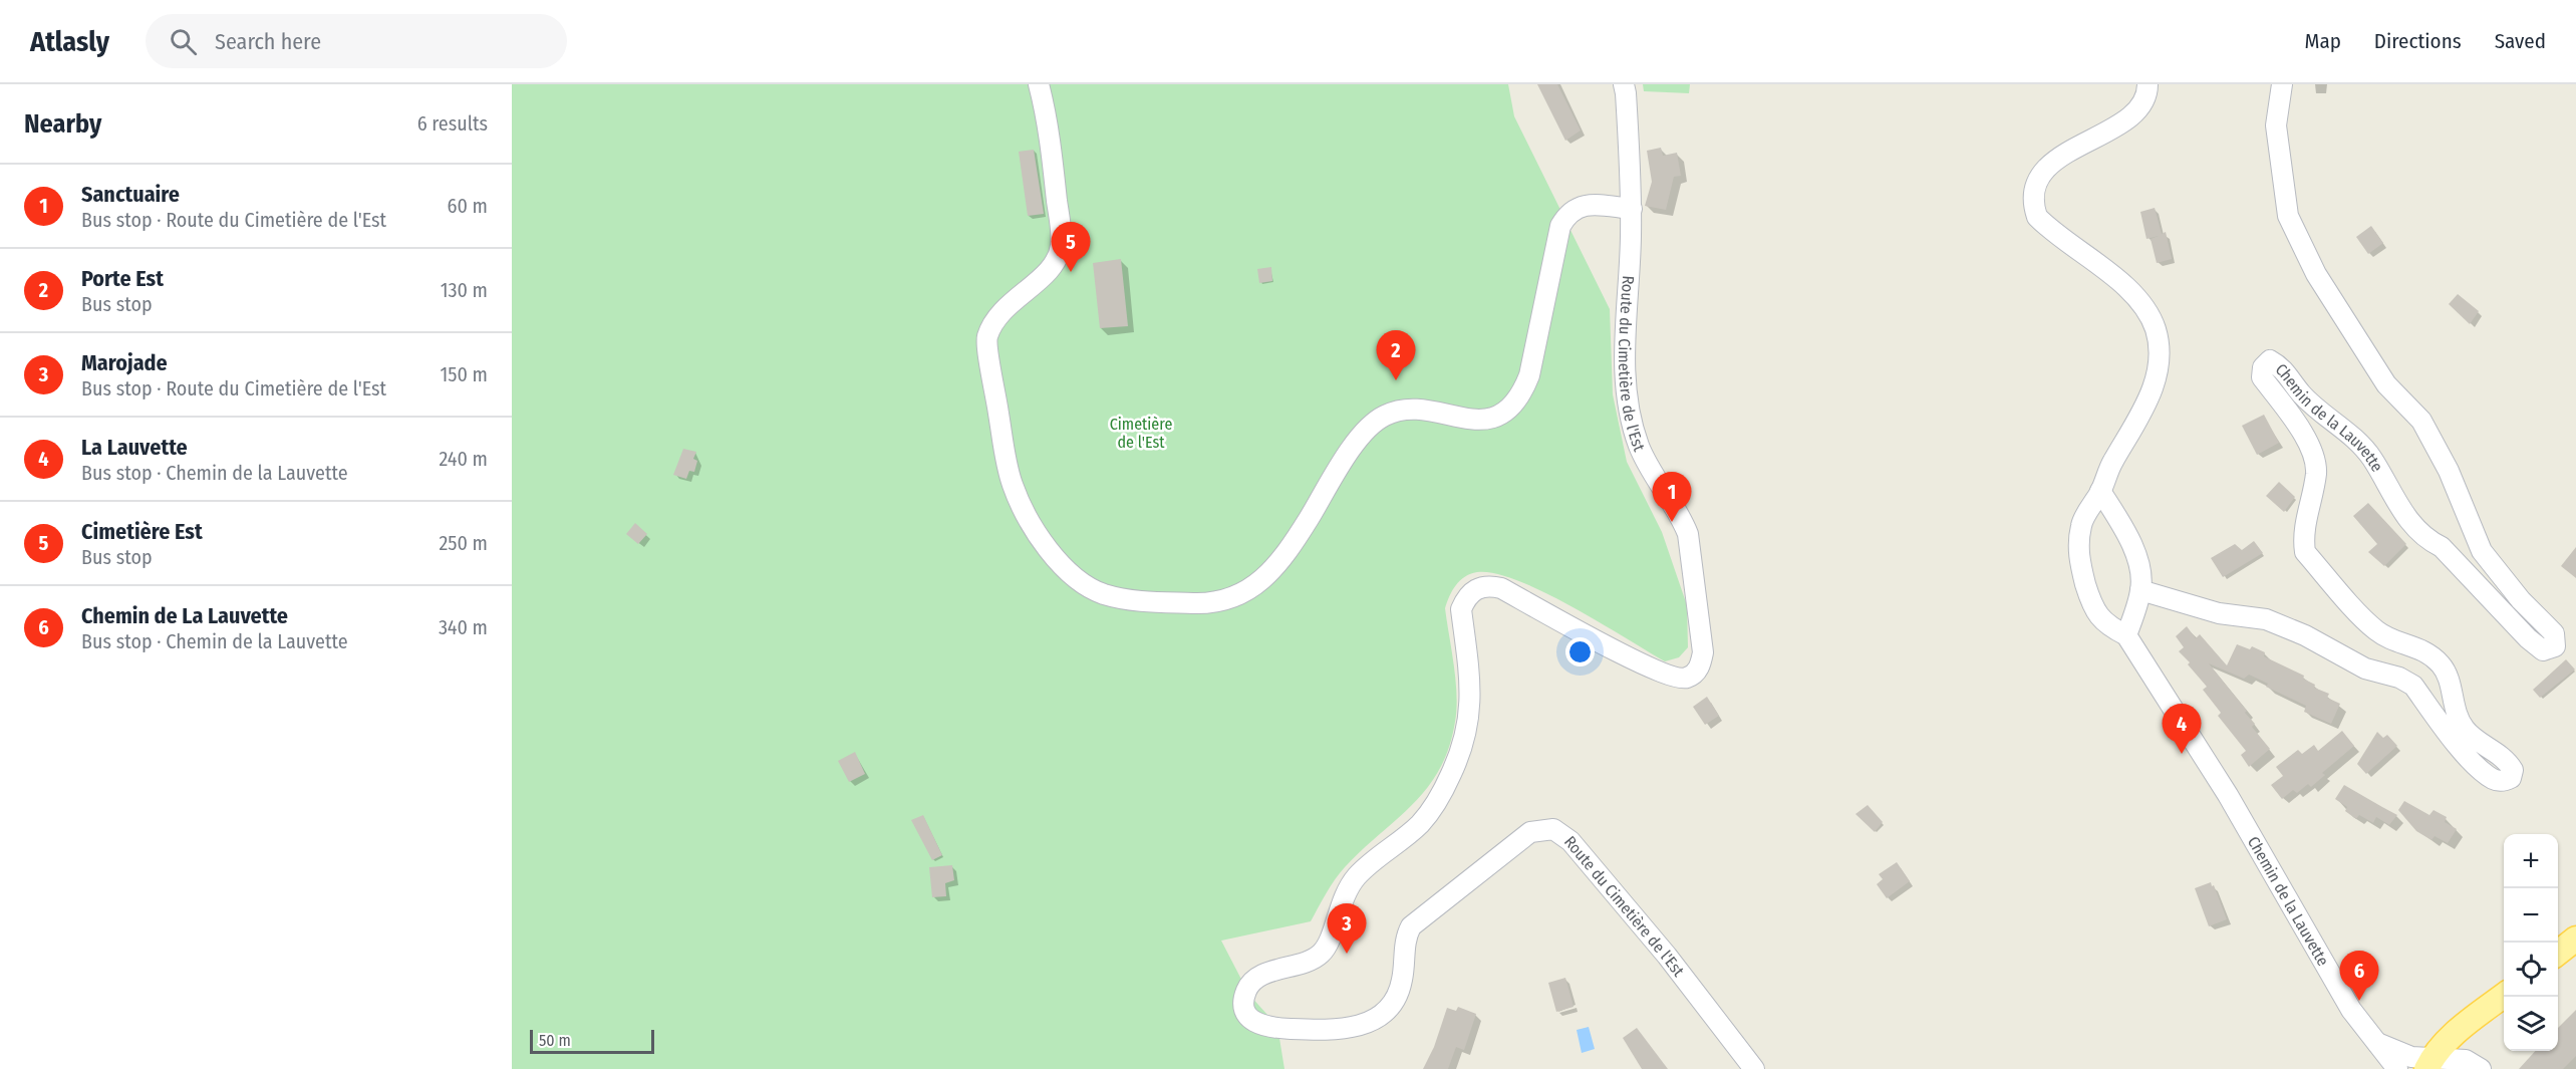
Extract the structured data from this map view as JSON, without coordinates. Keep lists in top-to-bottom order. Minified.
{"streets":{"street":["Route du Cimetière de l'Est","Chemin de la Lauvette"]},"parks":["Cimetière de l'Est"],"scale_bar":"50 m","page":{"header":"Atlasly","search":"Search here","nav":["Map","Directions","Saved"],"heading":["Nearby","6 results"],"list":[{"mark":"1","name":"Sanctuaire","note":"Bus stop · Route du Cimetière de l'Est","value":"60 m"},{"mark":"2","name":"Porte Est","note":"Bus stop","value":"130 m"},{"mark":"3","name":"Marojade","note":"Bus stop · Route du Cimetière de l'Est","value":"150 m"},{"mark":"4","name":"La Lauvette","note":"Bus stop · Chemin de la Lauvette","value":"240 m"},{"mark":"5","name":"Cimetière Est","note":"Bus stop","value":"250 m"},{"mark":"6","name":"Chemin de La Lauvette","note":"Bus stop · Chemin de la Lauvette","value":"340 m"}],"pins":["5","2","1","4","3","6"],"map_buttons":["+","−"],"scale":"50 m"}}
